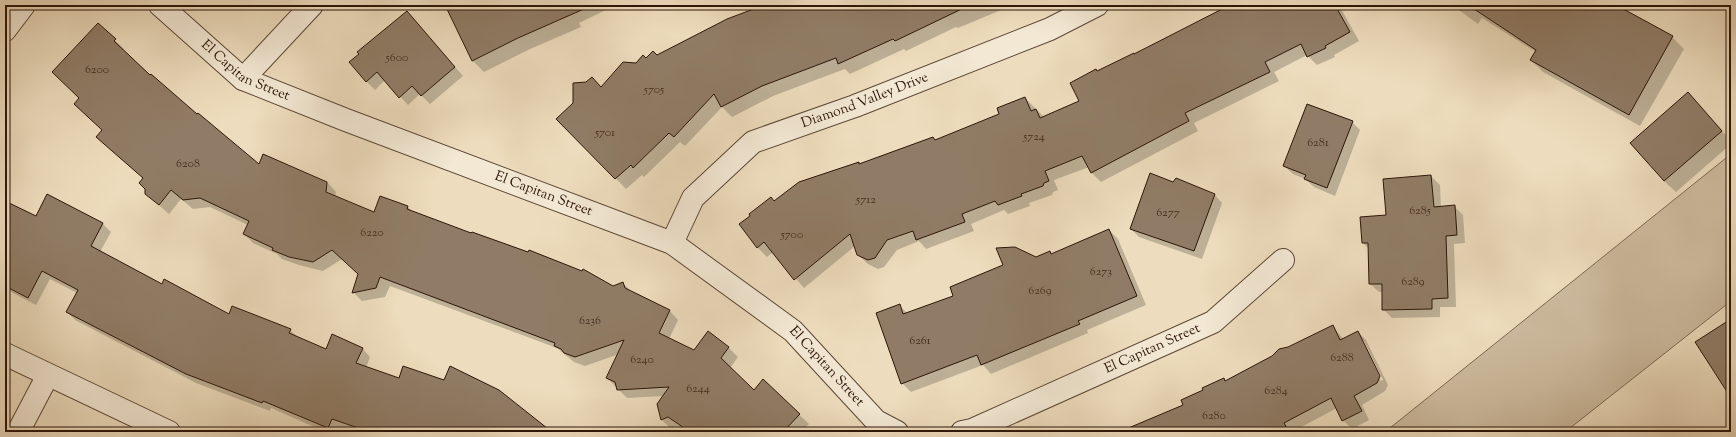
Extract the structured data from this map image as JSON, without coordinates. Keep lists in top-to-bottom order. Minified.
{"streets":{"street":["El Capitan Street","Diamond Valley Drive"]},"crossings":[["El Capitan Street","Diamond Valley Drive"]],"house_numbers":["5600","6200","5705","5701","5724","6281","6208","5712","6285","6277","6220","5700","6273","6289","6269","6236","6261","6288","6240","6244","6284","6280"]}
